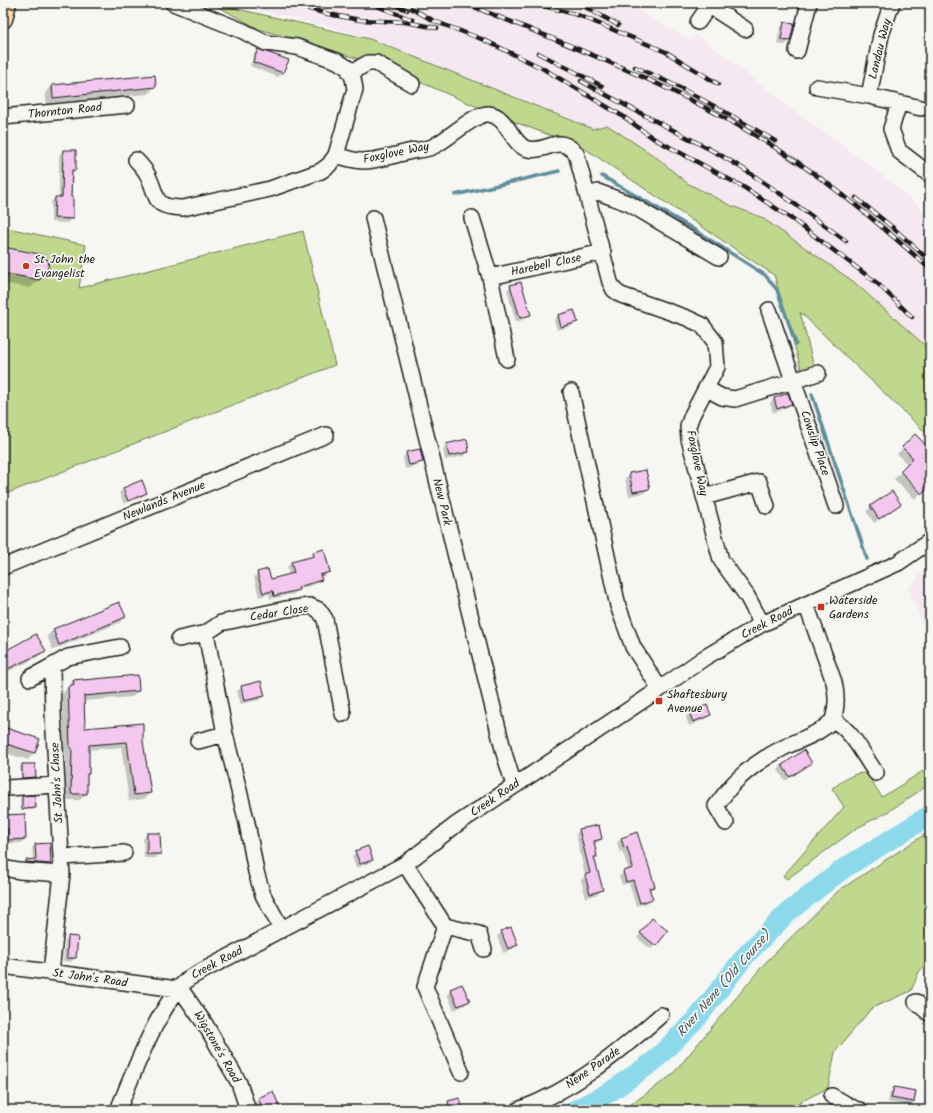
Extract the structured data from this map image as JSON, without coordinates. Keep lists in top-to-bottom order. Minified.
{"streets":{"street":["Landau Way","Thornton Road","Foxglove Way","Harebell Close","Cowslip Place","Newlands Avenue","New Park","Cedar Close","Creek Road","St John's Chase","St John's Road","Wigstone's Road","Nene Parade"]},"crossings":[["Foxglove Way","Harebell Close"],["Foxglove Way","Creek Road"],["New Park","Creek Road"],["Creek Road","St John's Road"],["Creek Road","Wigstone's Road"],["St John's Chase","St John's Road"],["St John's Road","Wigstone's Road"]],"water":["River Nene (Old Course)"],"places":{"other":["St John the Evangelist"],"transit":["Waterside Gardens","Shaftesbury Avenue"]}}
